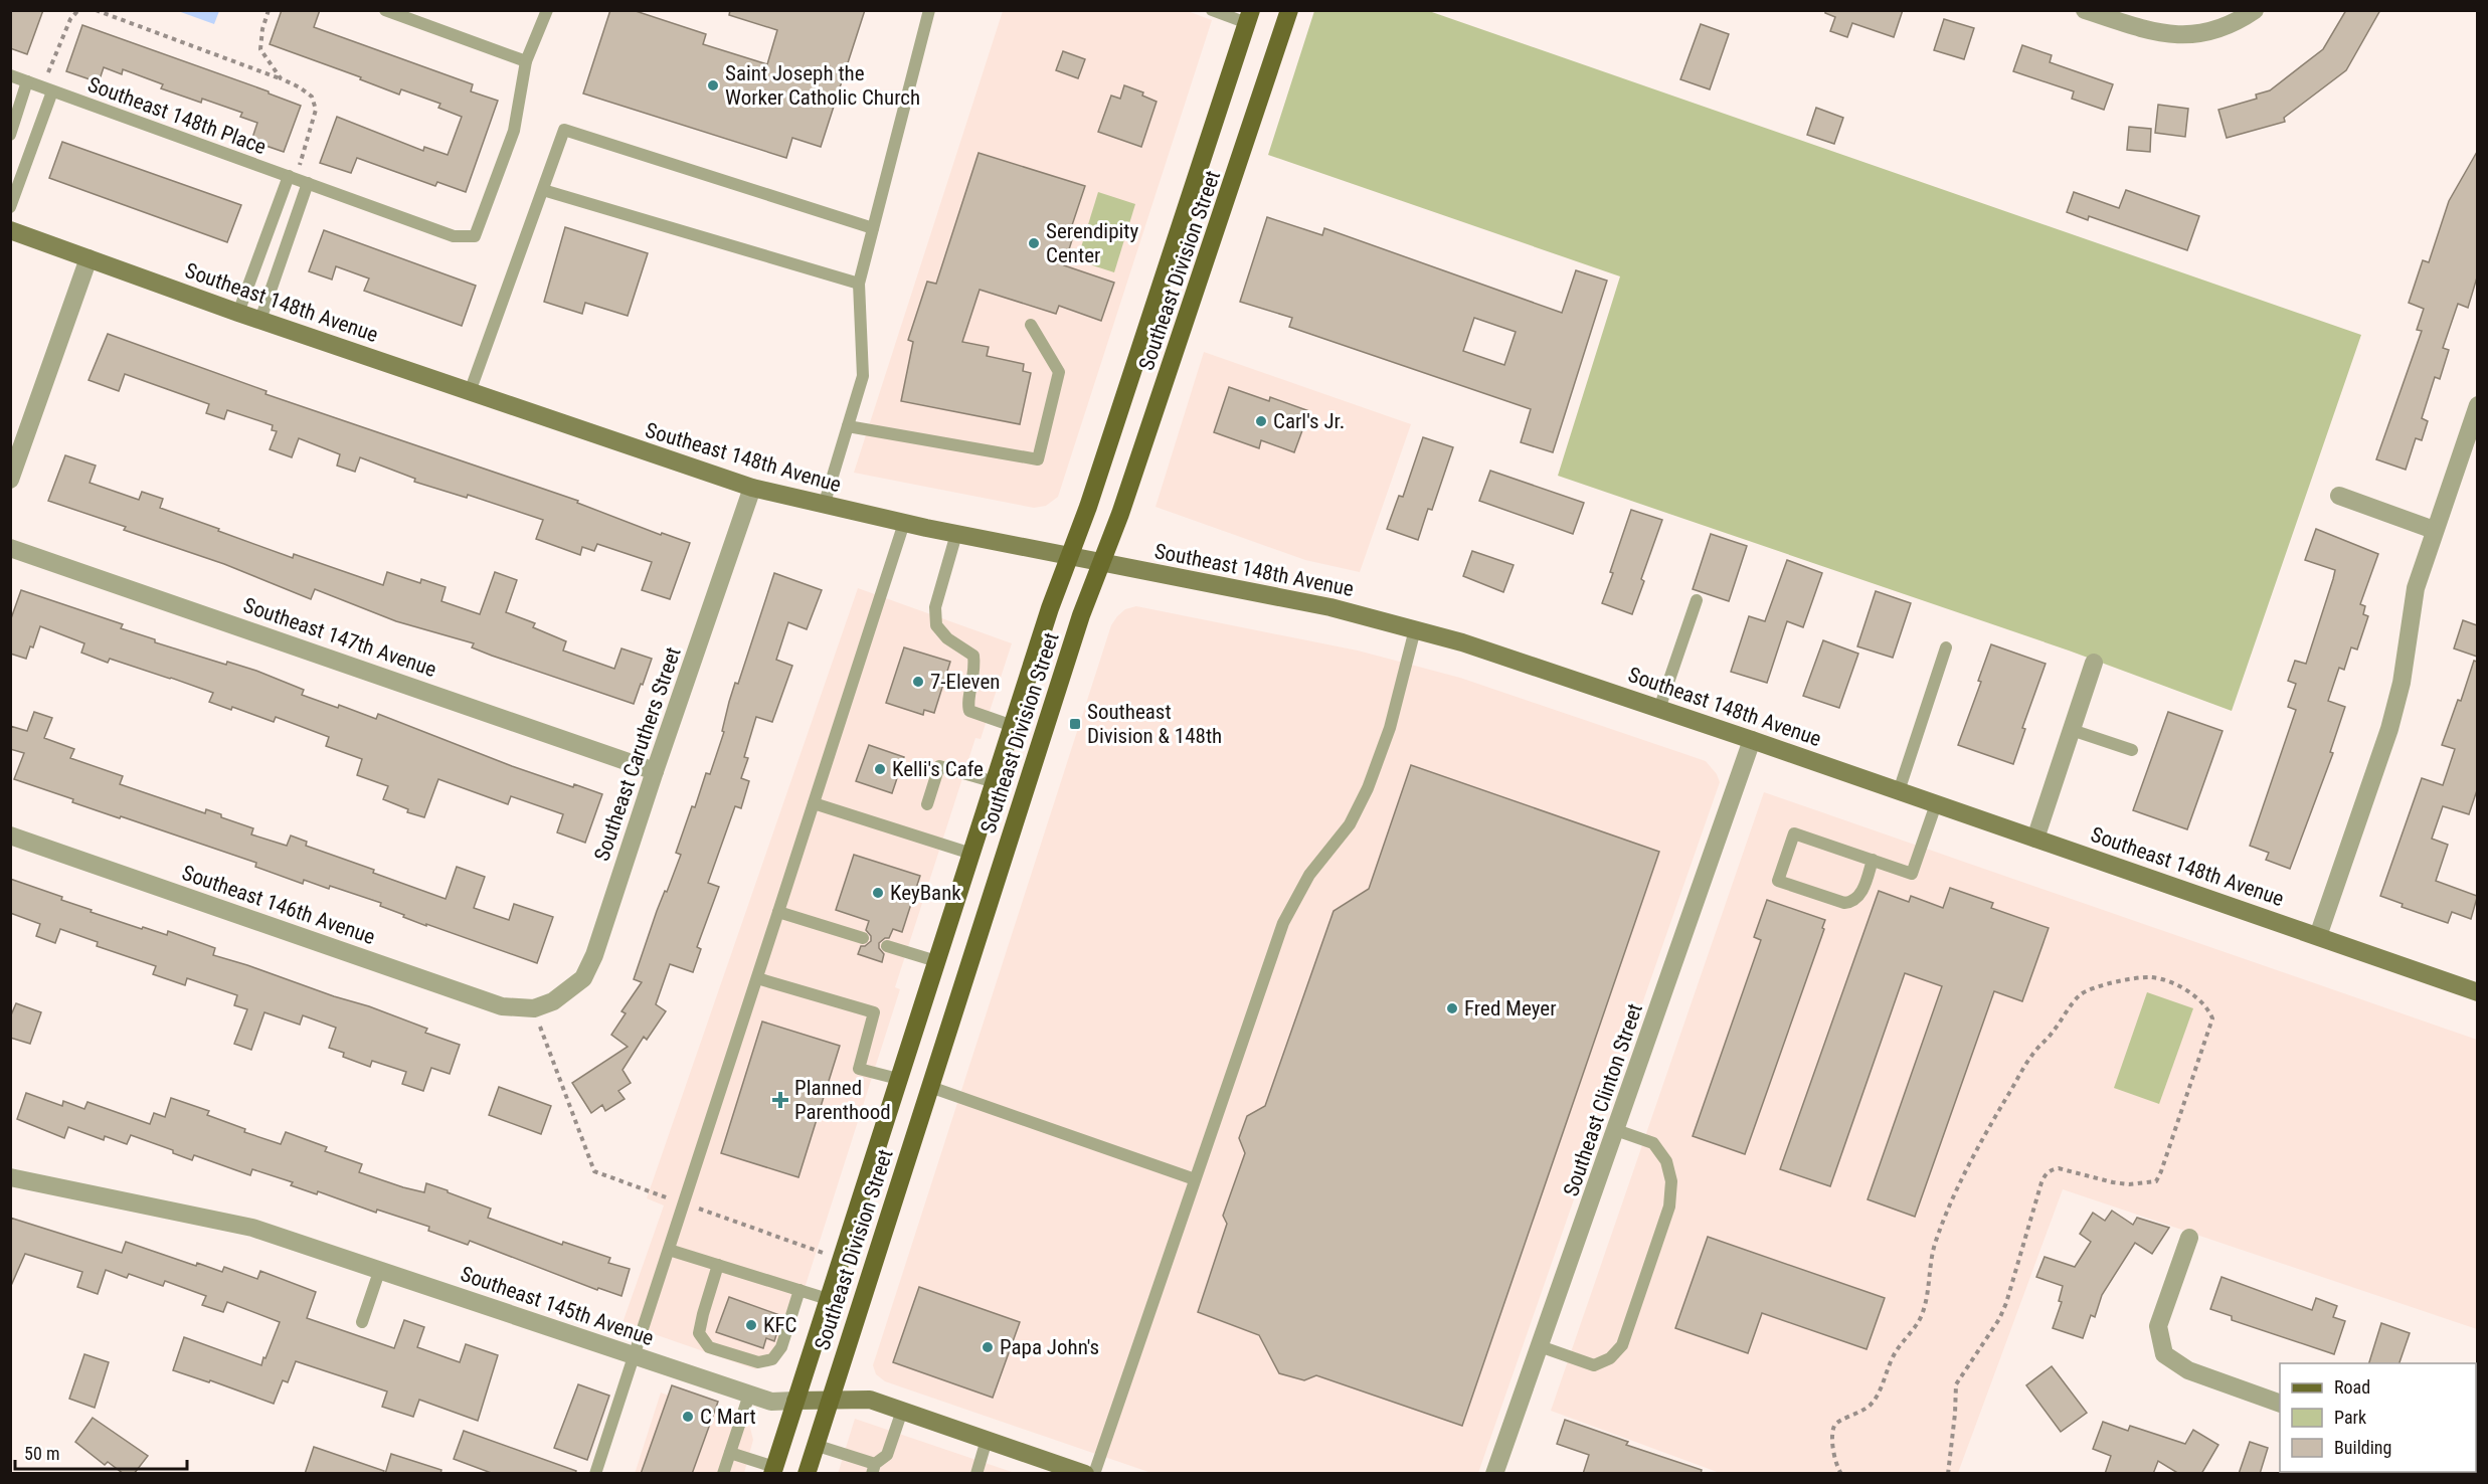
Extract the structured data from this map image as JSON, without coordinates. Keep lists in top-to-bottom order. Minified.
{"streets":{"main road":["Southeast Division Street","Southeast 148th Avenue","Southeast 145th Avenue"],"street":["Southeast 147th Avenue","Southeast Caruthers Street","Southeast 146th Avenue","Southeast Clinton Street"],"lane":["Southeast 148th Place"]},"crossings":[["Southeast Division Street","Southeast 148th Avenue"],["Southeast Division Street","Southeast 145th Avenue"],["Southeast 148th Avenue","Southeast Caruthers Street"],["Southeast 148th Avenue","Southeast Clinton Street"],["Southeast 147th Avenue","Southeast Caruthers Street"],["Southeast Caruthers Street","Southeast 146th Avenue"]],"places":{"other":["Saint Joseph the Worker Catholic Church","Serendipity Center","Carl's Jr.","7-Eleven","Kelli's Cafe","KeyBank","Fred Meyer","KFC","Papa John's","C Mart"],"transit":["Southeast Division & 148th"],"health":["Planned Parenthood"]},"legend":["Road","Park","Building"],"scale_bar":"50 m"}
